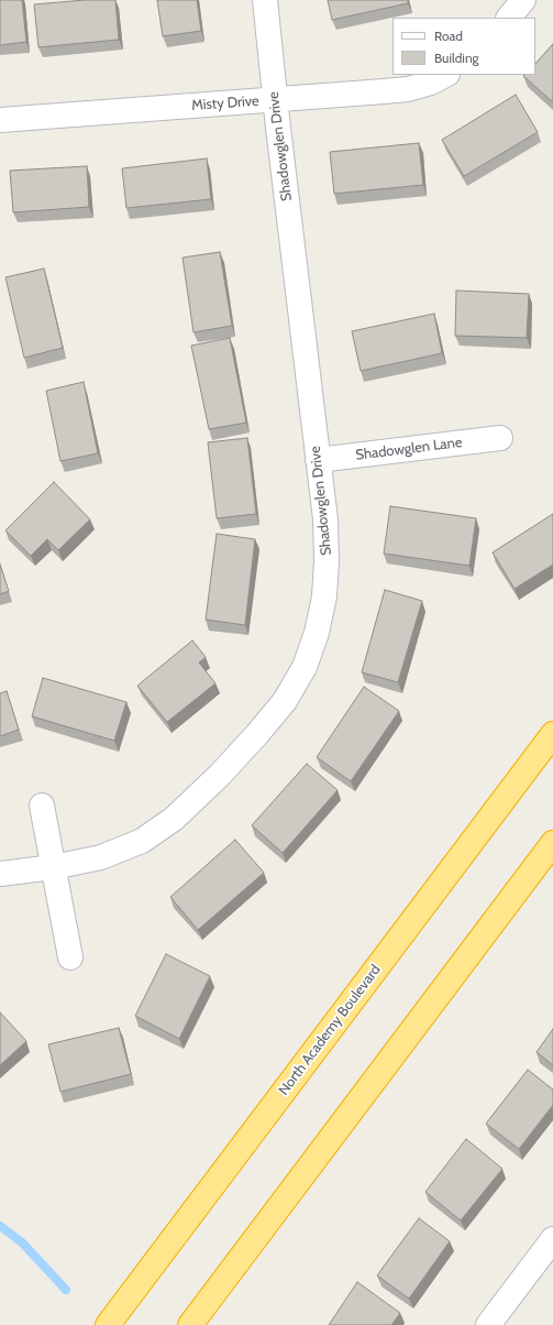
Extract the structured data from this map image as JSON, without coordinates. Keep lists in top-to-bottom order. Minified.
{"streets":{"highway":["North Academy Boulevard"],"street":["Misty Drive","Shadowglen Drive","Shadowglen Lane"]},"crossings":[["Misty Drive","Shadowglen Drive"],["Shadowglen Drive","Shadowglen Lane"]],"legend":["Road","Building"]}
